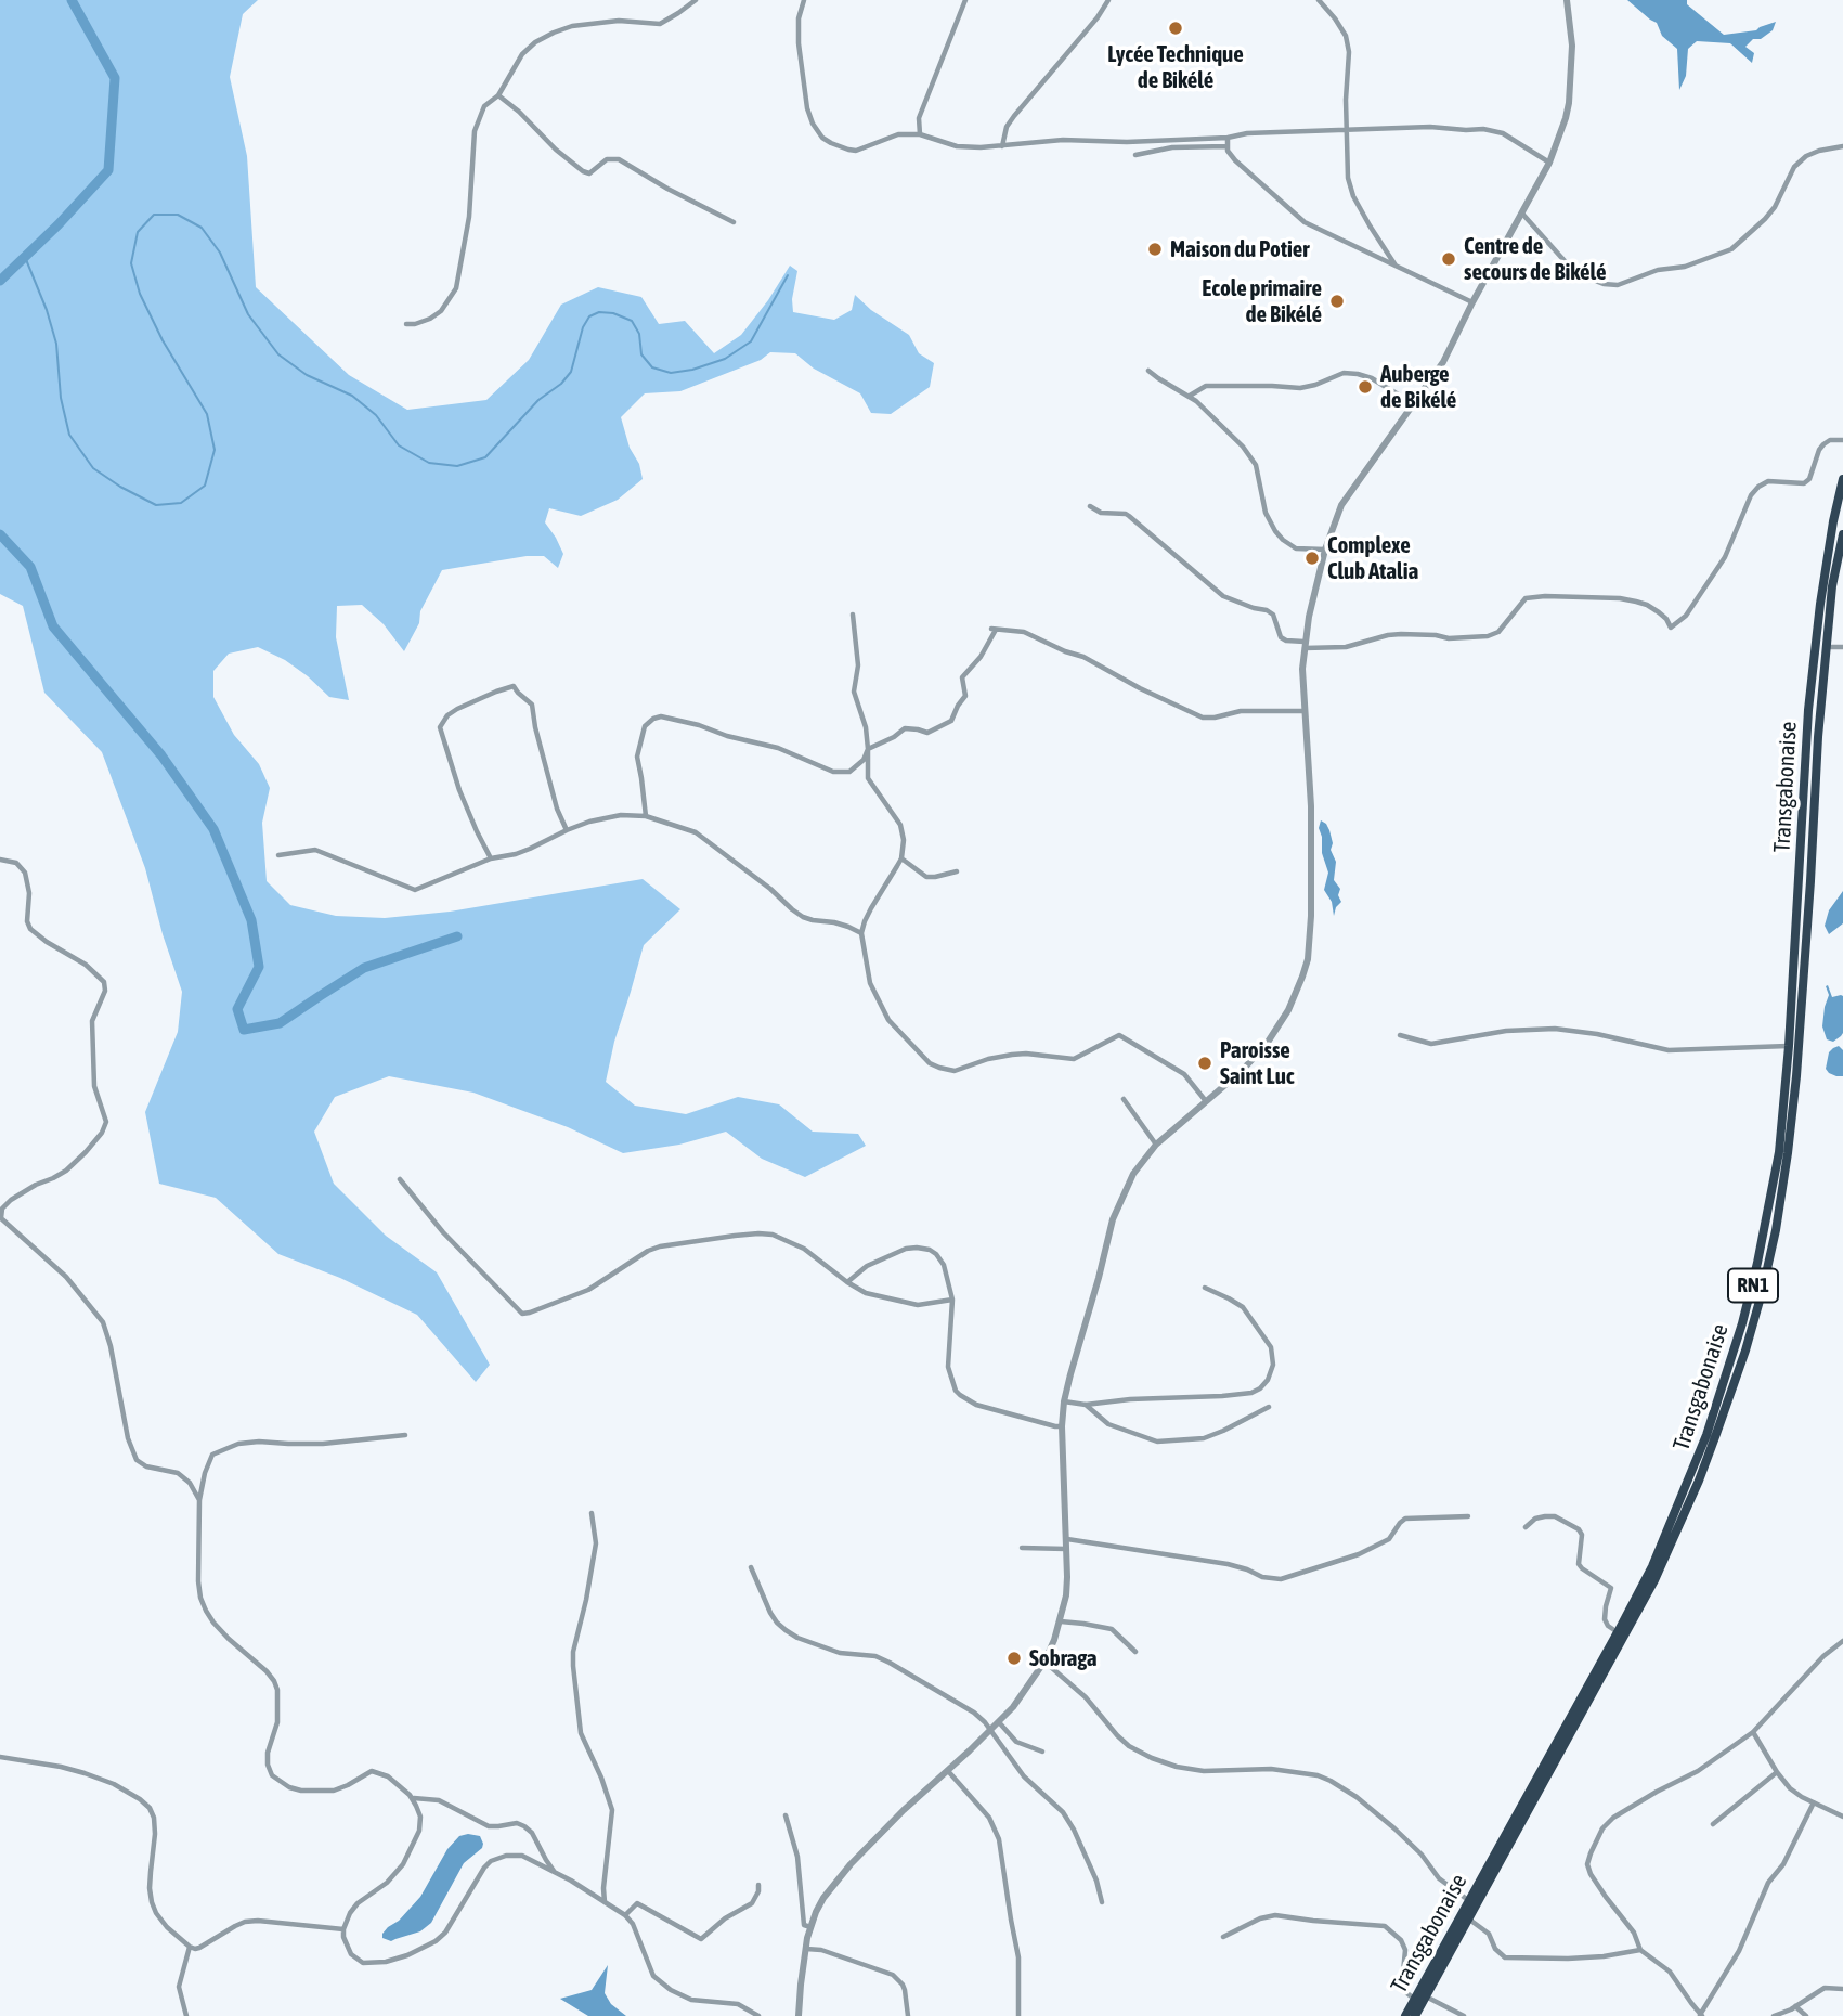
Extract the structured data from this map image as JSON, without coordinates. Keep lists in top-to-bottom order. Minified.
{"streets":{"highway":["Transgabonaise","RN1"]},"places":["Lycée Technique de Bikélé","Maison du Potier","Centre de secours de Bikélé","Ecole primaire de Bikélé","Auberge de Bikélé","Complexe Club Atalia","Paroisse Saint Luc","Sobraga"]}
